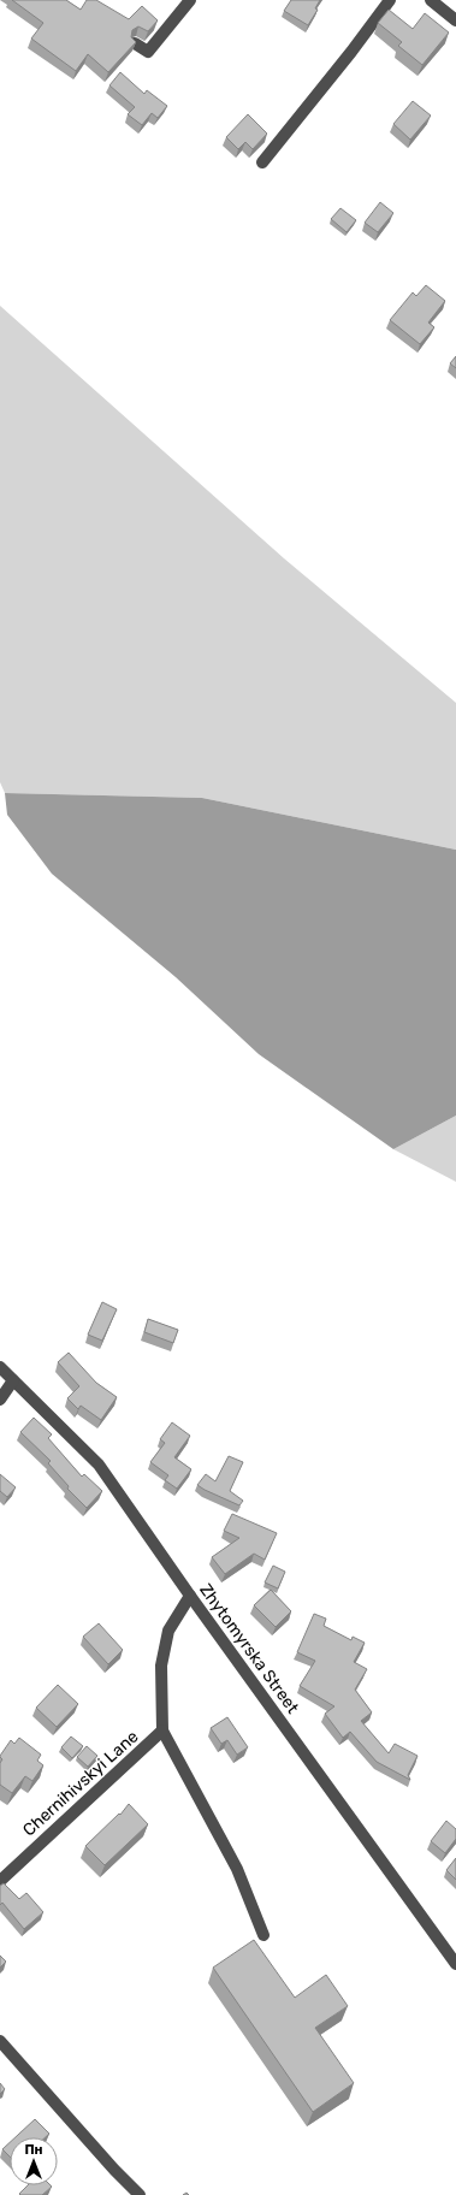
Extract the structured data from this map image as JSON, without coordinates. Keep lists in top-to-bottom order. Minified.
{"streets":{"street":["Zhytomyrska Street","Chernihivskyi Lane"]},"north":"top"}
